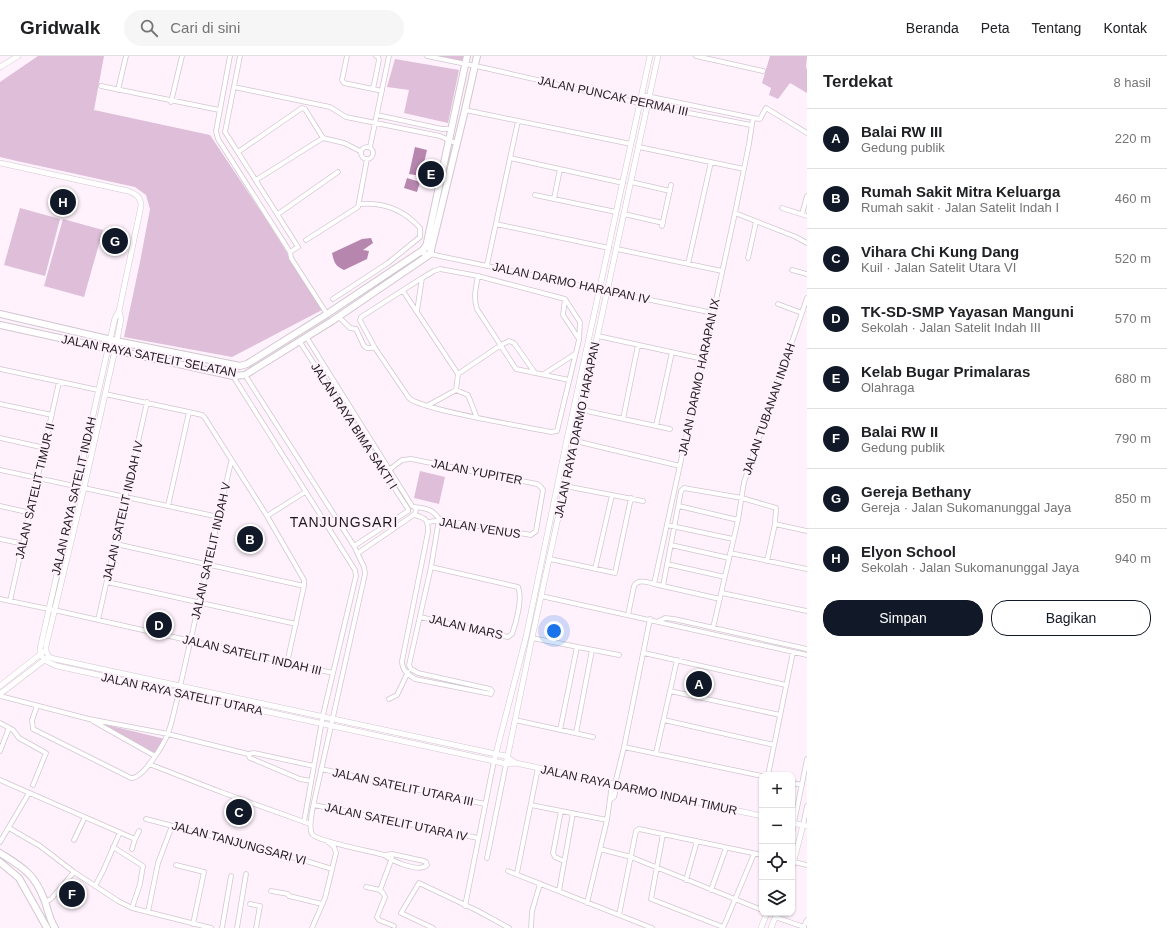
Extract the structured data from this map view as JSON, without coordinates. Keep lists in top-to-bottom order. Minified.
{"streets":{"main road":["JALAN RAYA SATELIT SELATAN"],"street":["JALAN PUNCAK PERMAI III","JALAN DARMO HARAPAN IV","JALAN DARMO HARAPAN IX","JALAN TUBANAN INDAH","JALAN RAYA BIMA SAKTI I","JALAN RAYA DARMO HARAPAN","JALAN YUPITER","JALAN SATELIT TIMUR II","JALAN RAYA SATELIT INDAH","JALAN SATELIT INDAH IV","JALAN VENUS","JALAN SATELIT INDAH V","JALAN MARS","JALAN SATELIT INDAH III","JALAN RAYA SATELIT UTARA","JALAN SATELIT UTARA III","JALAN RAYA DARMO INDAH TIMUR","JALAN SATELIT UTARA IV","JALAN TANJUNGSARI VI"]},"crossings":[["JALAN PUNCAK PERMAI III","JALAN DARMO HARAPAN IX"],["JALAN PUNCAK PERMAI III","JALAN RAYA DARMO HARAPAN"],["JALAN DARMO HARAPAN IV","JALAN RAYA SATELIT SELATAN"],["JALAN DARMO HARAPAN IV","JALAN DARMO HARAPAN IX"],["JALAN DARMO HARAPAN IV","JALAN RAYA DARMO HARAPAN"],["JALAN RAYA SATELIT SELATAN","JALAN RAYA BIMA SAKTI I"],["JALAN RAYA SATELIT SELATAN","JALAN RAYA SATELIT INDAH"],["JALAN RAYA BIMA SAKTI I","JALAN YUPITER"],["JALAN RAYA BIMA SAKTI I","JALAN VENUS"],["JALAN RAYA DARMO HARAPAN","JALAN RAYA SATELIT UTARA"],["JALAN RAYA DARMO HARAPAN","JALAN RAYA DARMO INDAH TIMUR"],["JALAN YUPITER","JALAN VENUS"],["JALAN SATELIT TIMUR II","JALAN SATELIT INDAH III"],["JALAN RAYA SATELIT INDAH","JALAN SATELIT INDAH III"],["JALAN SATELIT INDAH IV","JALAN SATELIT INDAH III"],["JALAN SATELIT INDAH V","JALAN SATELIT INDAH III"],["JALAN SATELIT INDAH V","JALAN RAYA SATELIT UTARA"],["JALAN RAYA SATELIT UTARA","JALAN RAYA DARMO INDAH TIMUR"]],"districts":["TANJUNGSARI"],"page":{"header":"Gridwalk","search":"Cari di sini","nav":["Beranda","Peta","Tentang","Kontak"],"heading":["Terdekat","8 hasil"],"list":[{"mark":"A","name":"Balai RW III","note":"Gedung publik","value":"220 m"},{"mark":"B","name":"Rumah Sakit Mitra Keluarga","note":"Rumah sakit · Jalan Satelit Indah I","value":"460 m"},{"mark":"C","name":"Vihara Chi Kung Dang","note":"Kuil · Jalan Satelit Utara VI","value":"520 m"},{"mark":"D","name":"TK-SD-SMP Yayasan Manguni","note":"Sekolah · Jalan Satelit Indah III","value":"570 m"},{"mark":"E","name":"Kelab Bugar Primalaras","note":"Olahraga","value":"680 m"},{"mark":"F","name":"Balai RW II","note":"Gedung publik","value":"790 m"},{"mark":"G","name":"Gereja Bethany","note":"Gereja · Jalan Sukomanunggal Jaya","value":"850 m"},{"mark":"H","name":"Elyon School","note":"Sekolah · Jalan Sukomanunggal Jaya","value":"940 m"}],"pins":["E","H","G","B","D","A","C","F"],"buttons":["Simpan","Bagikan"],"map_buttons":["+","−"]}}
